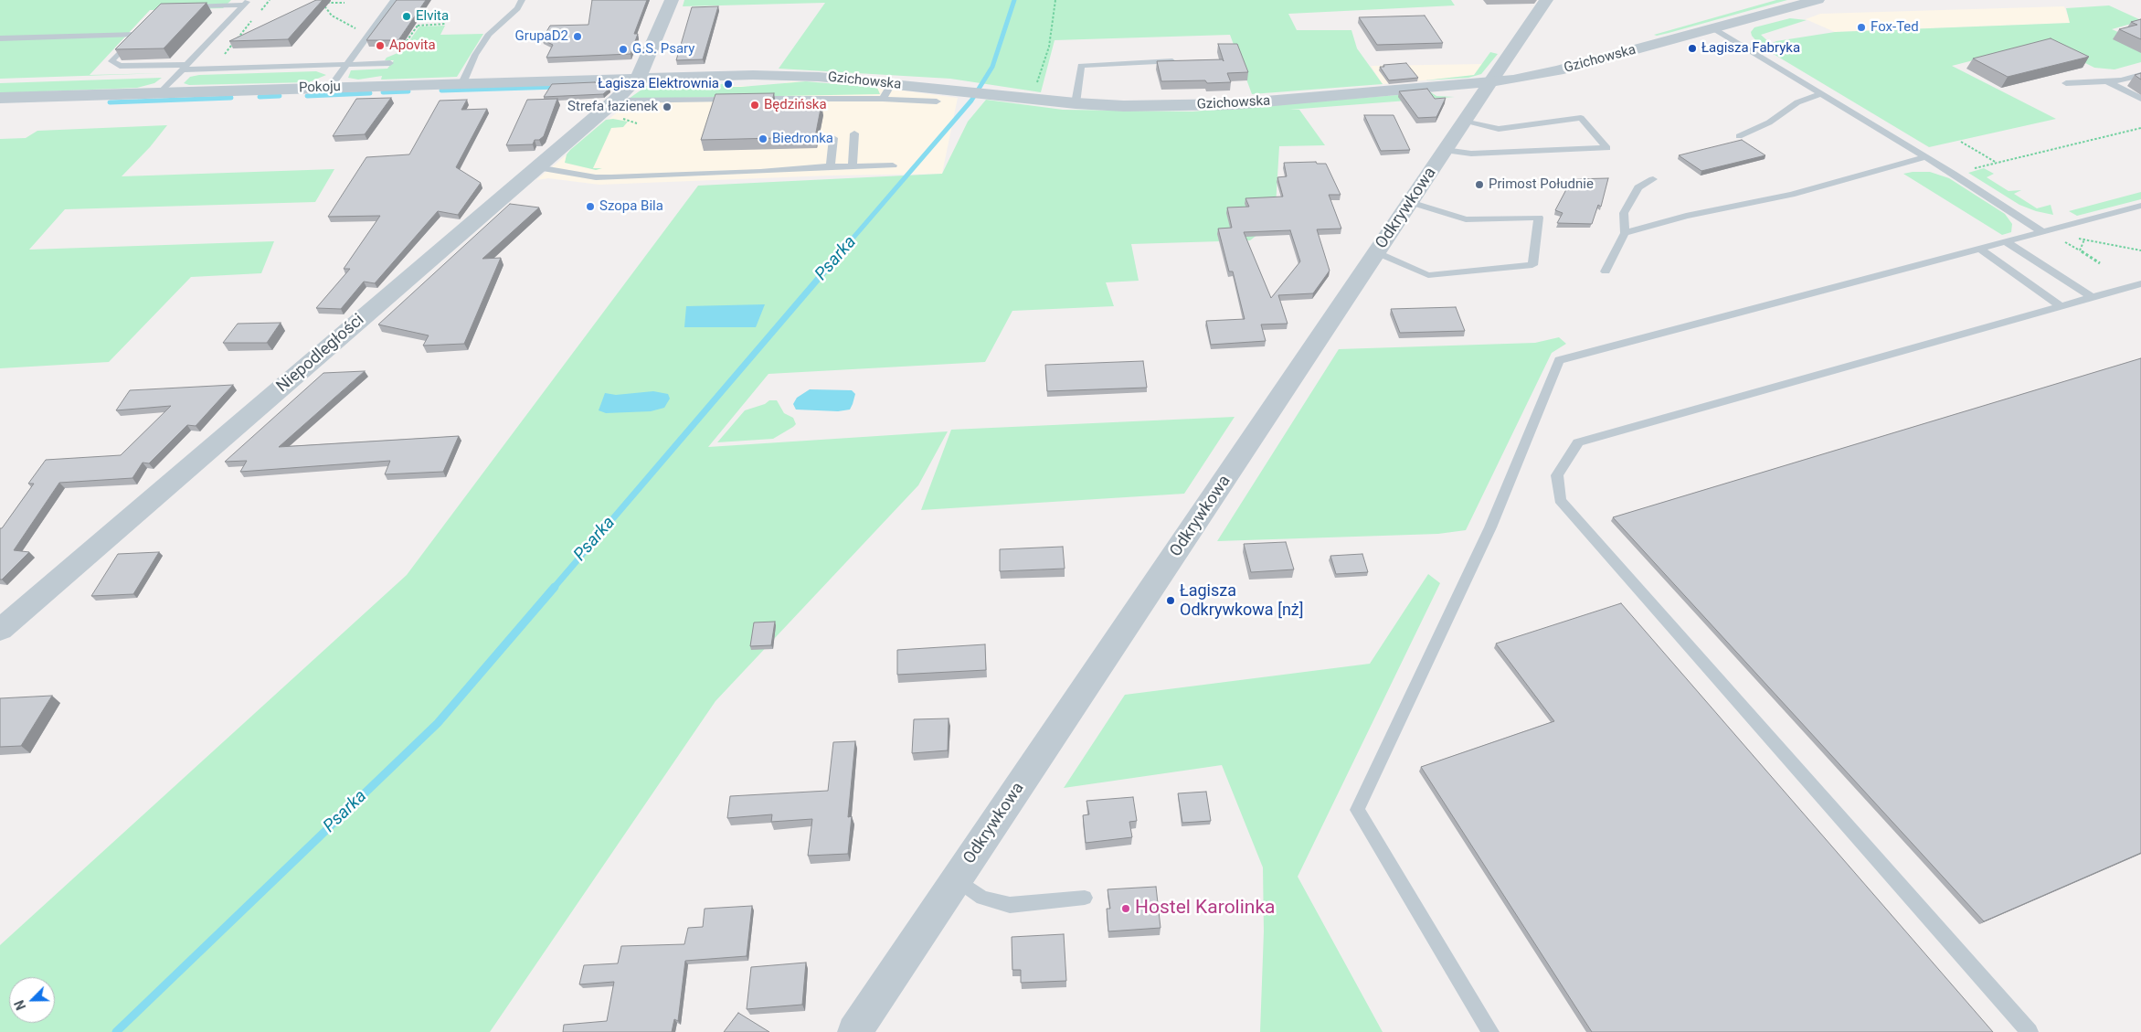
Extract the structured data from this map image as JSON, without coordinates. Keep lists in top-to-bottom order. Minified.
{"streets":{"street":["Gzichowska","Pokoju","Odkrywkowa","Niepodległości"]},"crossings":[["Gzichowska","Pokoju"],["Gzichowska","Odkrywkowa"],["Gzichowska","Niepodległości"],["Pokoju","Niepodległości"]],"water":["Psarka"],"places":["Elvita","Fox-Ted","GrupaD2","Apovita","Łagisza Fabryka","G.S. Psary","Łagisza Elektrownia","Będzińska","Strefa łazienek","Biedronka","Primost Południe","Szopa Bila","Łagisza Odkrywkowa [nż]","Hostel Karolinka"],"north":"bottom left"}
